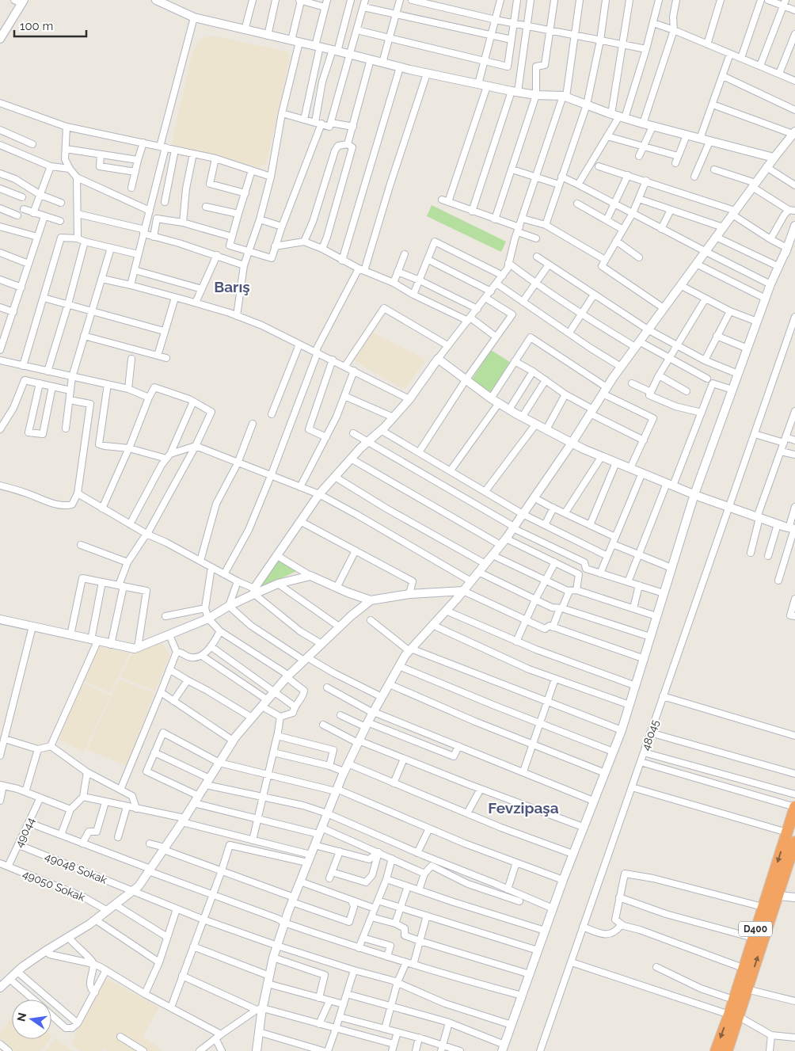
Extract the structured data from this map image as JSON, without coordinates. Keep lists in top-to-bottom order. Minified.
{"streets":{"highway":["D400"],"street":["48045","49044","49048 Sokak","49050 Sokak"]},"crossings":[["49044","49048 Sokak"],["49044","49050 Sokak"]],"districts":["Barış","Fevzipaşa"],"scale_bar":"100 m","north":"left"}
